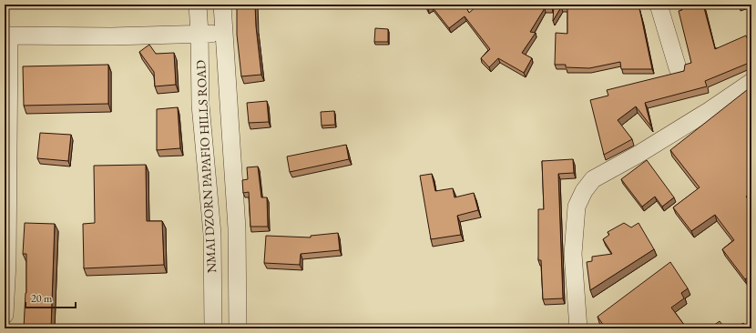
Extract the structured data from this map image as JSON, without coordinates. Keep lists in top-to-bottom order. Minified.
{"streets":{"street":["NMAI DZORN PAPAFIO HILLS ROAD"]},"scale_bar":"20 m"}
